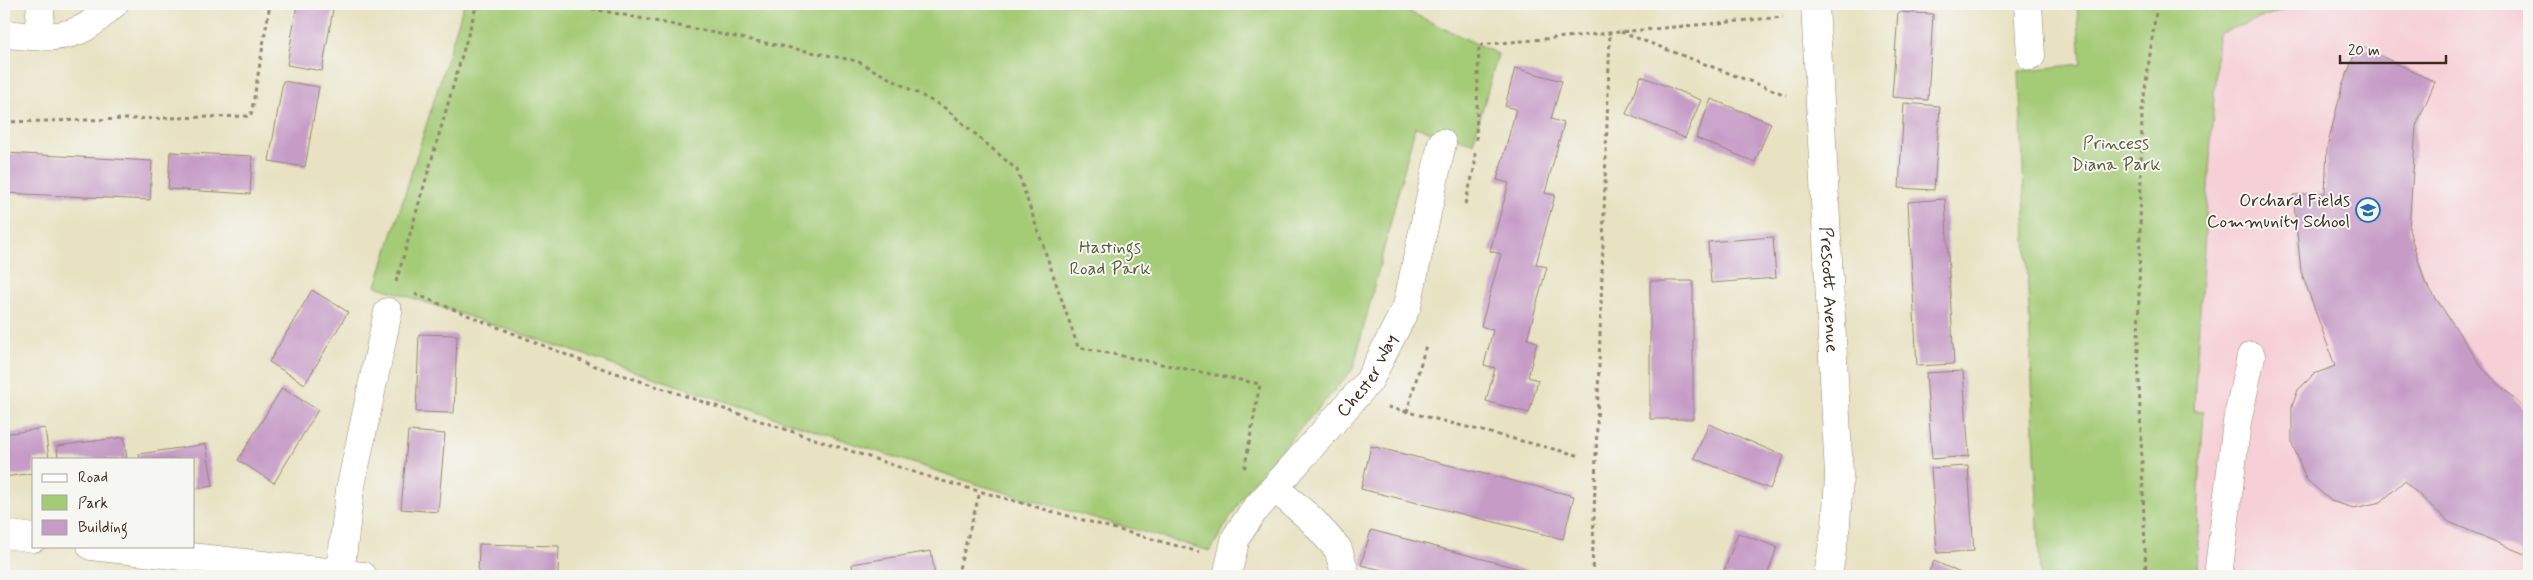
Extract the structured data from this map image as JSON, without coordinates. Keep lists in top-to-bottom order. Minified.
{"streets":{"street":["Prescott Avenue","Chester Way"]},"parks":["Princess Diana Park","Hastings Road Park"],"places":{"school or university":["Orchard Fields Community School"]},"legend":["Road","Park","Building"],"scale_bar":"20 m"}
